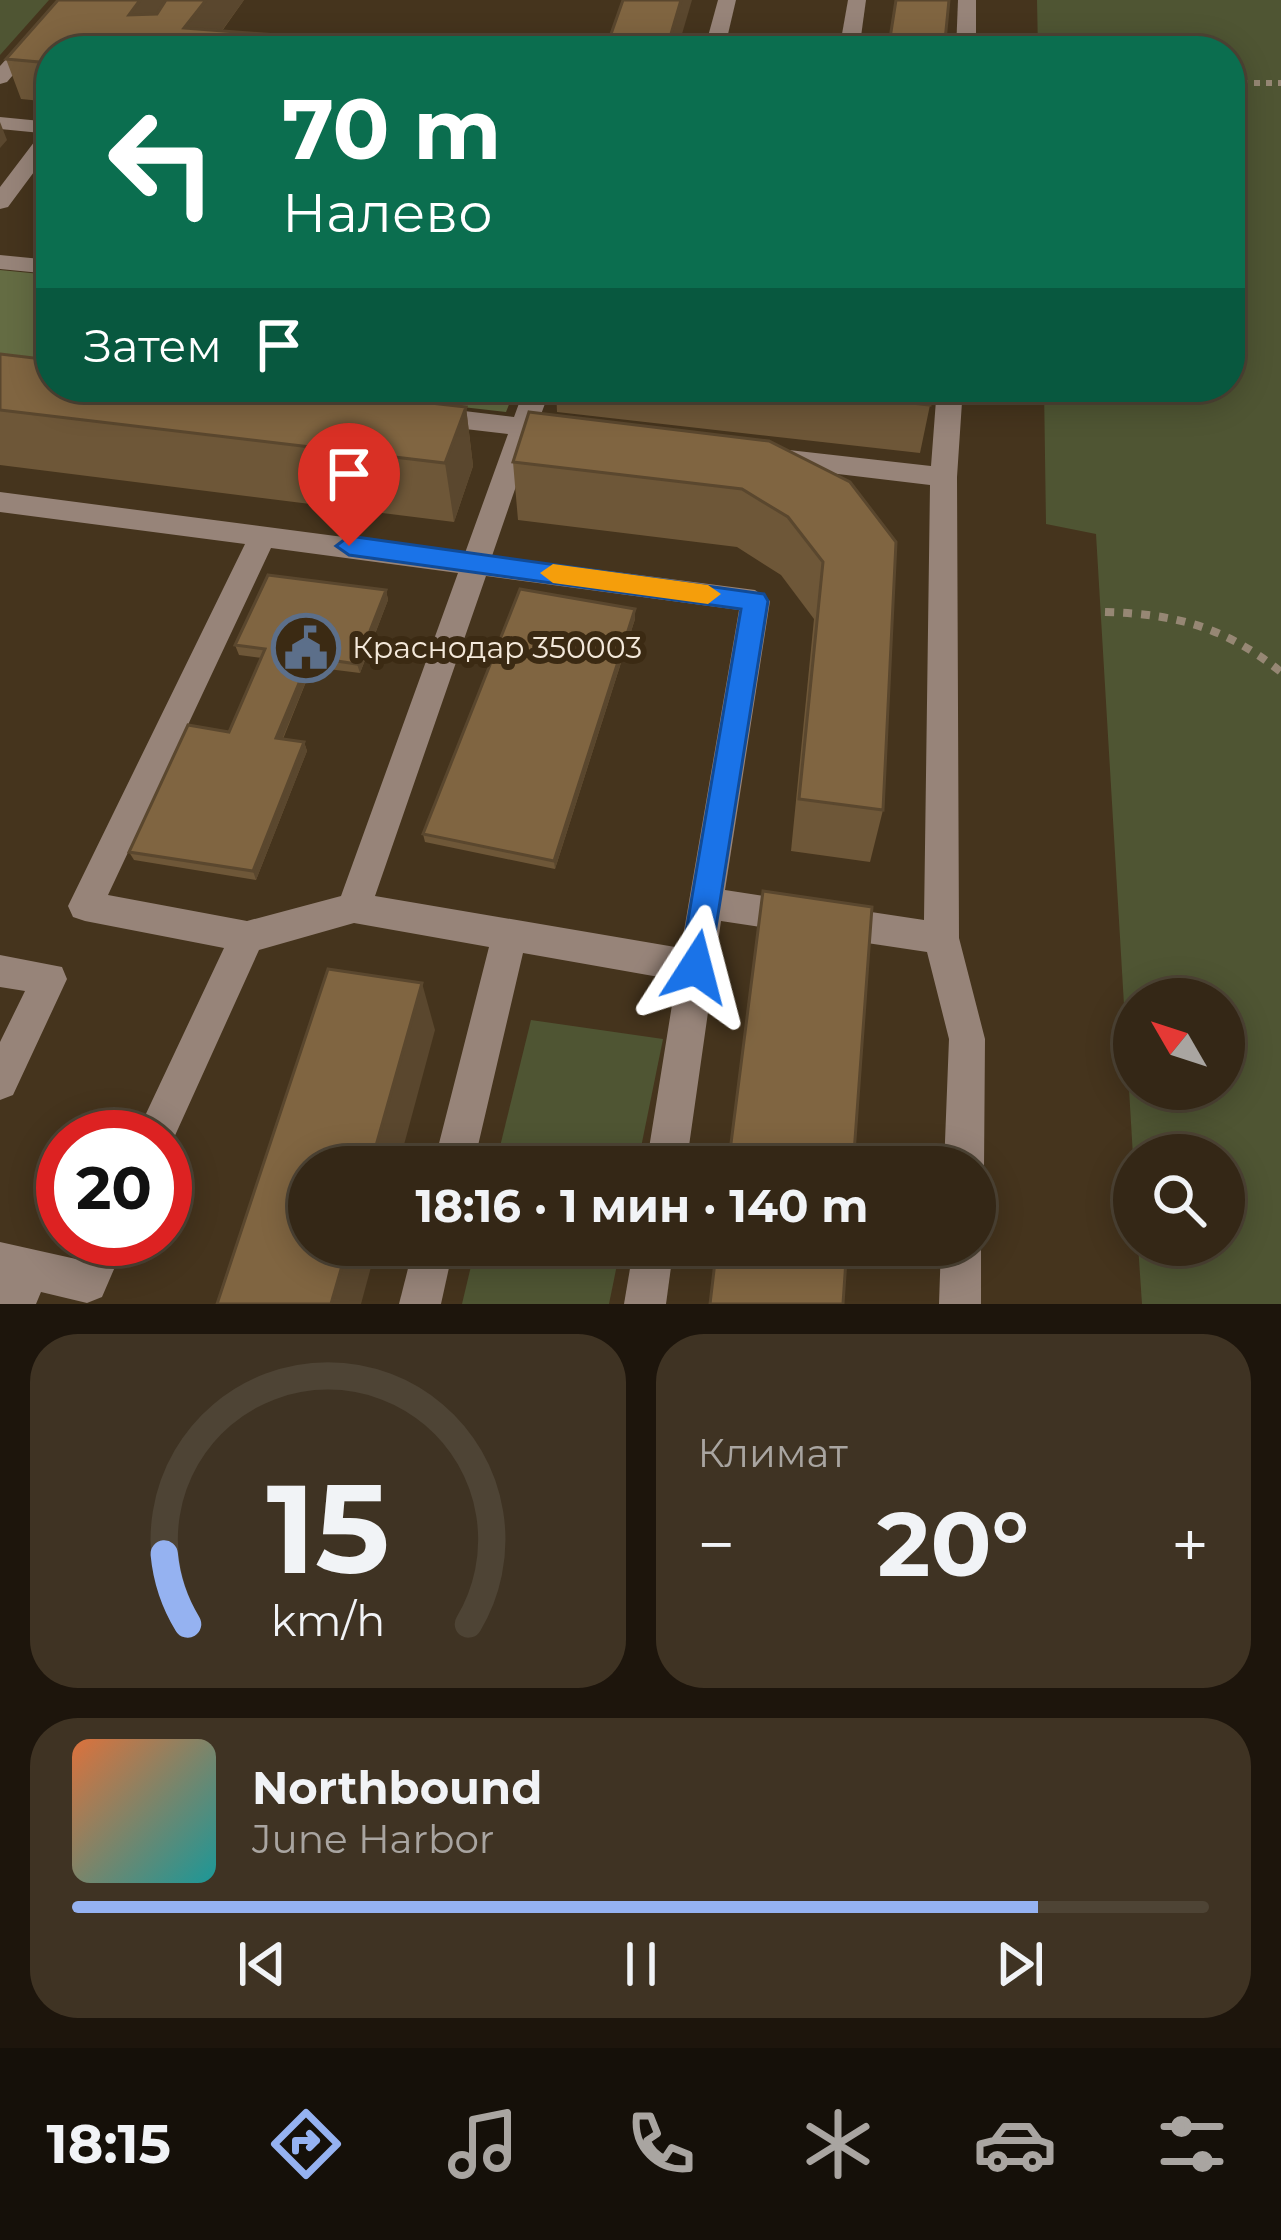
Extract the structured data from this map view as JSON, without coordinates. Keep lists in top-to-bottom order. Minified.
{"places":{"public building":["Краснодар 350003"]},"north":"top left","page":{"turn":["70 m","Налево"],"then":"Затем","limit":"20","trip":"18:16 · 1 мин · 140 m","tile":"Климат","heat":["−","20°","+"],"song":["Northbound","June Harbor"],"tabs":"18:15","gauge":["15","km/h"]}}
